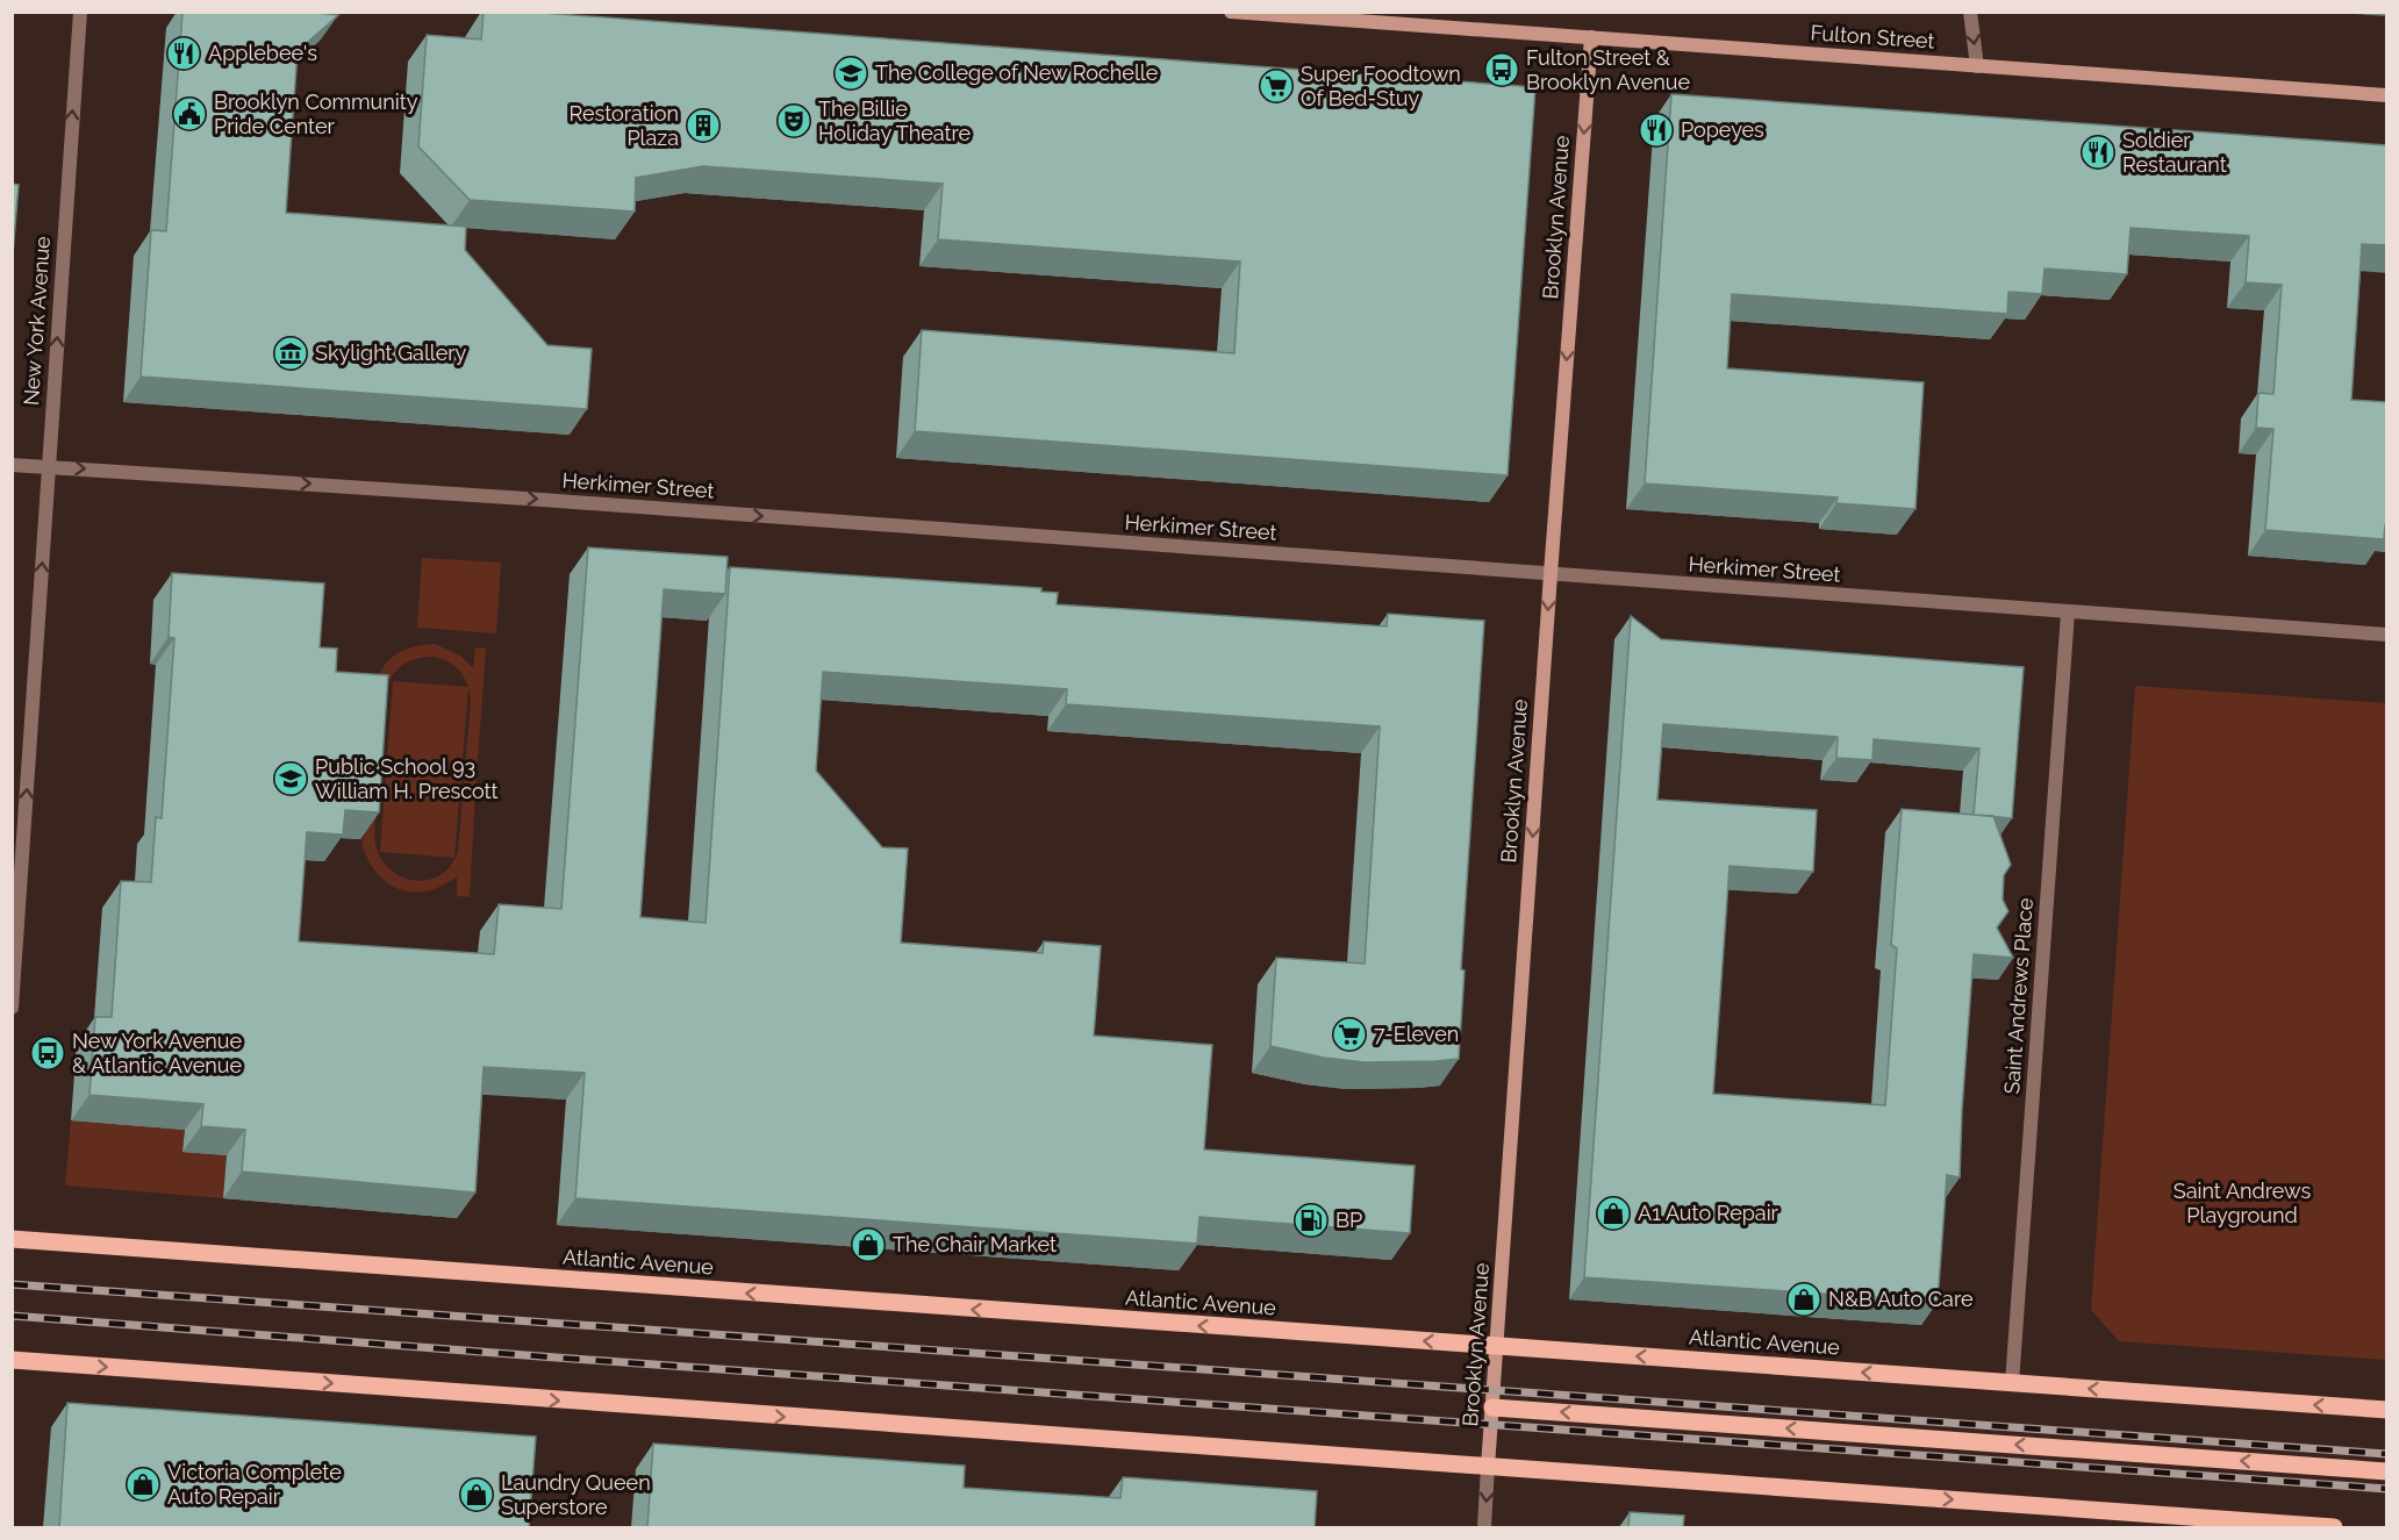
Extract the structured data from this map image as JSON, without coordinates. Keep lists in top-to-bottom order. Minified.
{"streets":{"main road":["Atlantic Avenue"],"street":["Fulton Street","Brooklyn Avenue","New York Avenue","Herkimer Street","Saint Andrews Place"]},"crossings":[["Fulton Street","Brooklyn Avenue"],["Brooklyn Avenue","Herkimer Street"],["Brooklyn Avenue","Atlantic Avenue"],["New York Avenue","Herkimer Street"],["Herkimer Street","Saint Andrews Place"],["Saint Andrews Place","Atlantic Avenue"]],"one_way":["Brooklyn Avenue","New York Avenue","Herkimer Street"],"parks":["Saint Andrews Playground"],"places":{"restaurant":["Applebee's","Popeyes","Soldier Restaurant"],"bus stop":["Fulton Street & Brooklyn Avenue","New York Avenue & Atlantic Avenue"],"school or university":["The College of New Rochelle","Public School 93 William H. Prescott"],"supermarket":["Super Foodtown Of Bed-Stuy","7-Eleven"],"public building":["Brooklyn Community Pride Center"],"theatre":["The Billie Holiday Theatre"],"building":["Restoration Plaza"],"museum":["Skylight Gallery"],"shop":["A1 Auto Repair","The Chair Market","N&B Auto Care","Victoria Complete Auto Repair","Laundry Queen Superstore"],"fuel station":["BP"]}}
